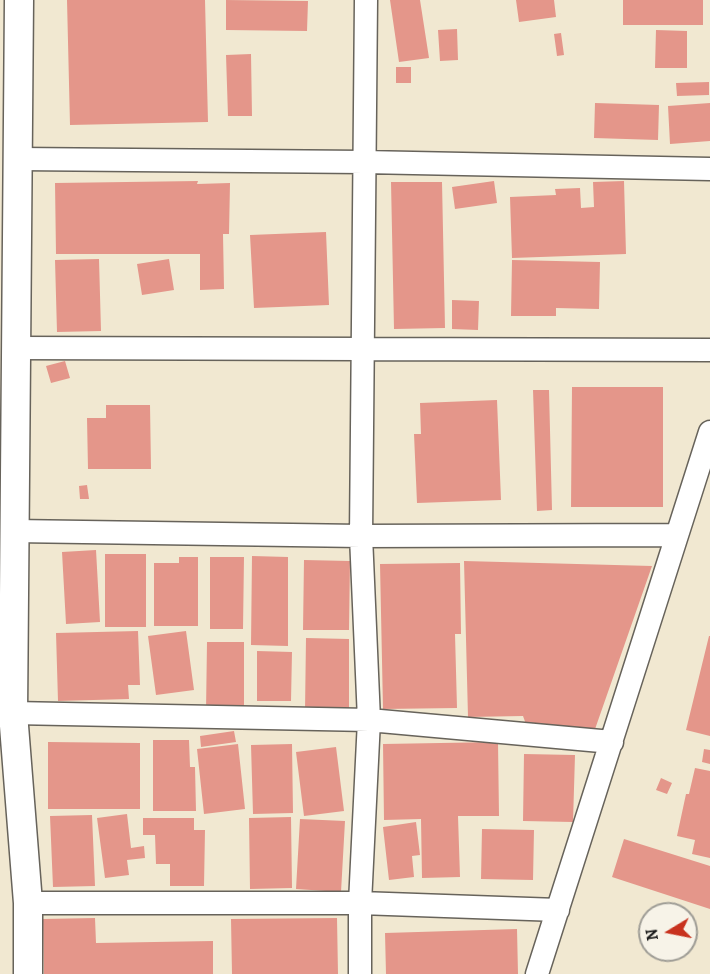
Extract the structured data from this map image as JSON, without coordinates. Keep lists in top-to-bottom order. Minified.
{"north":"left"}
